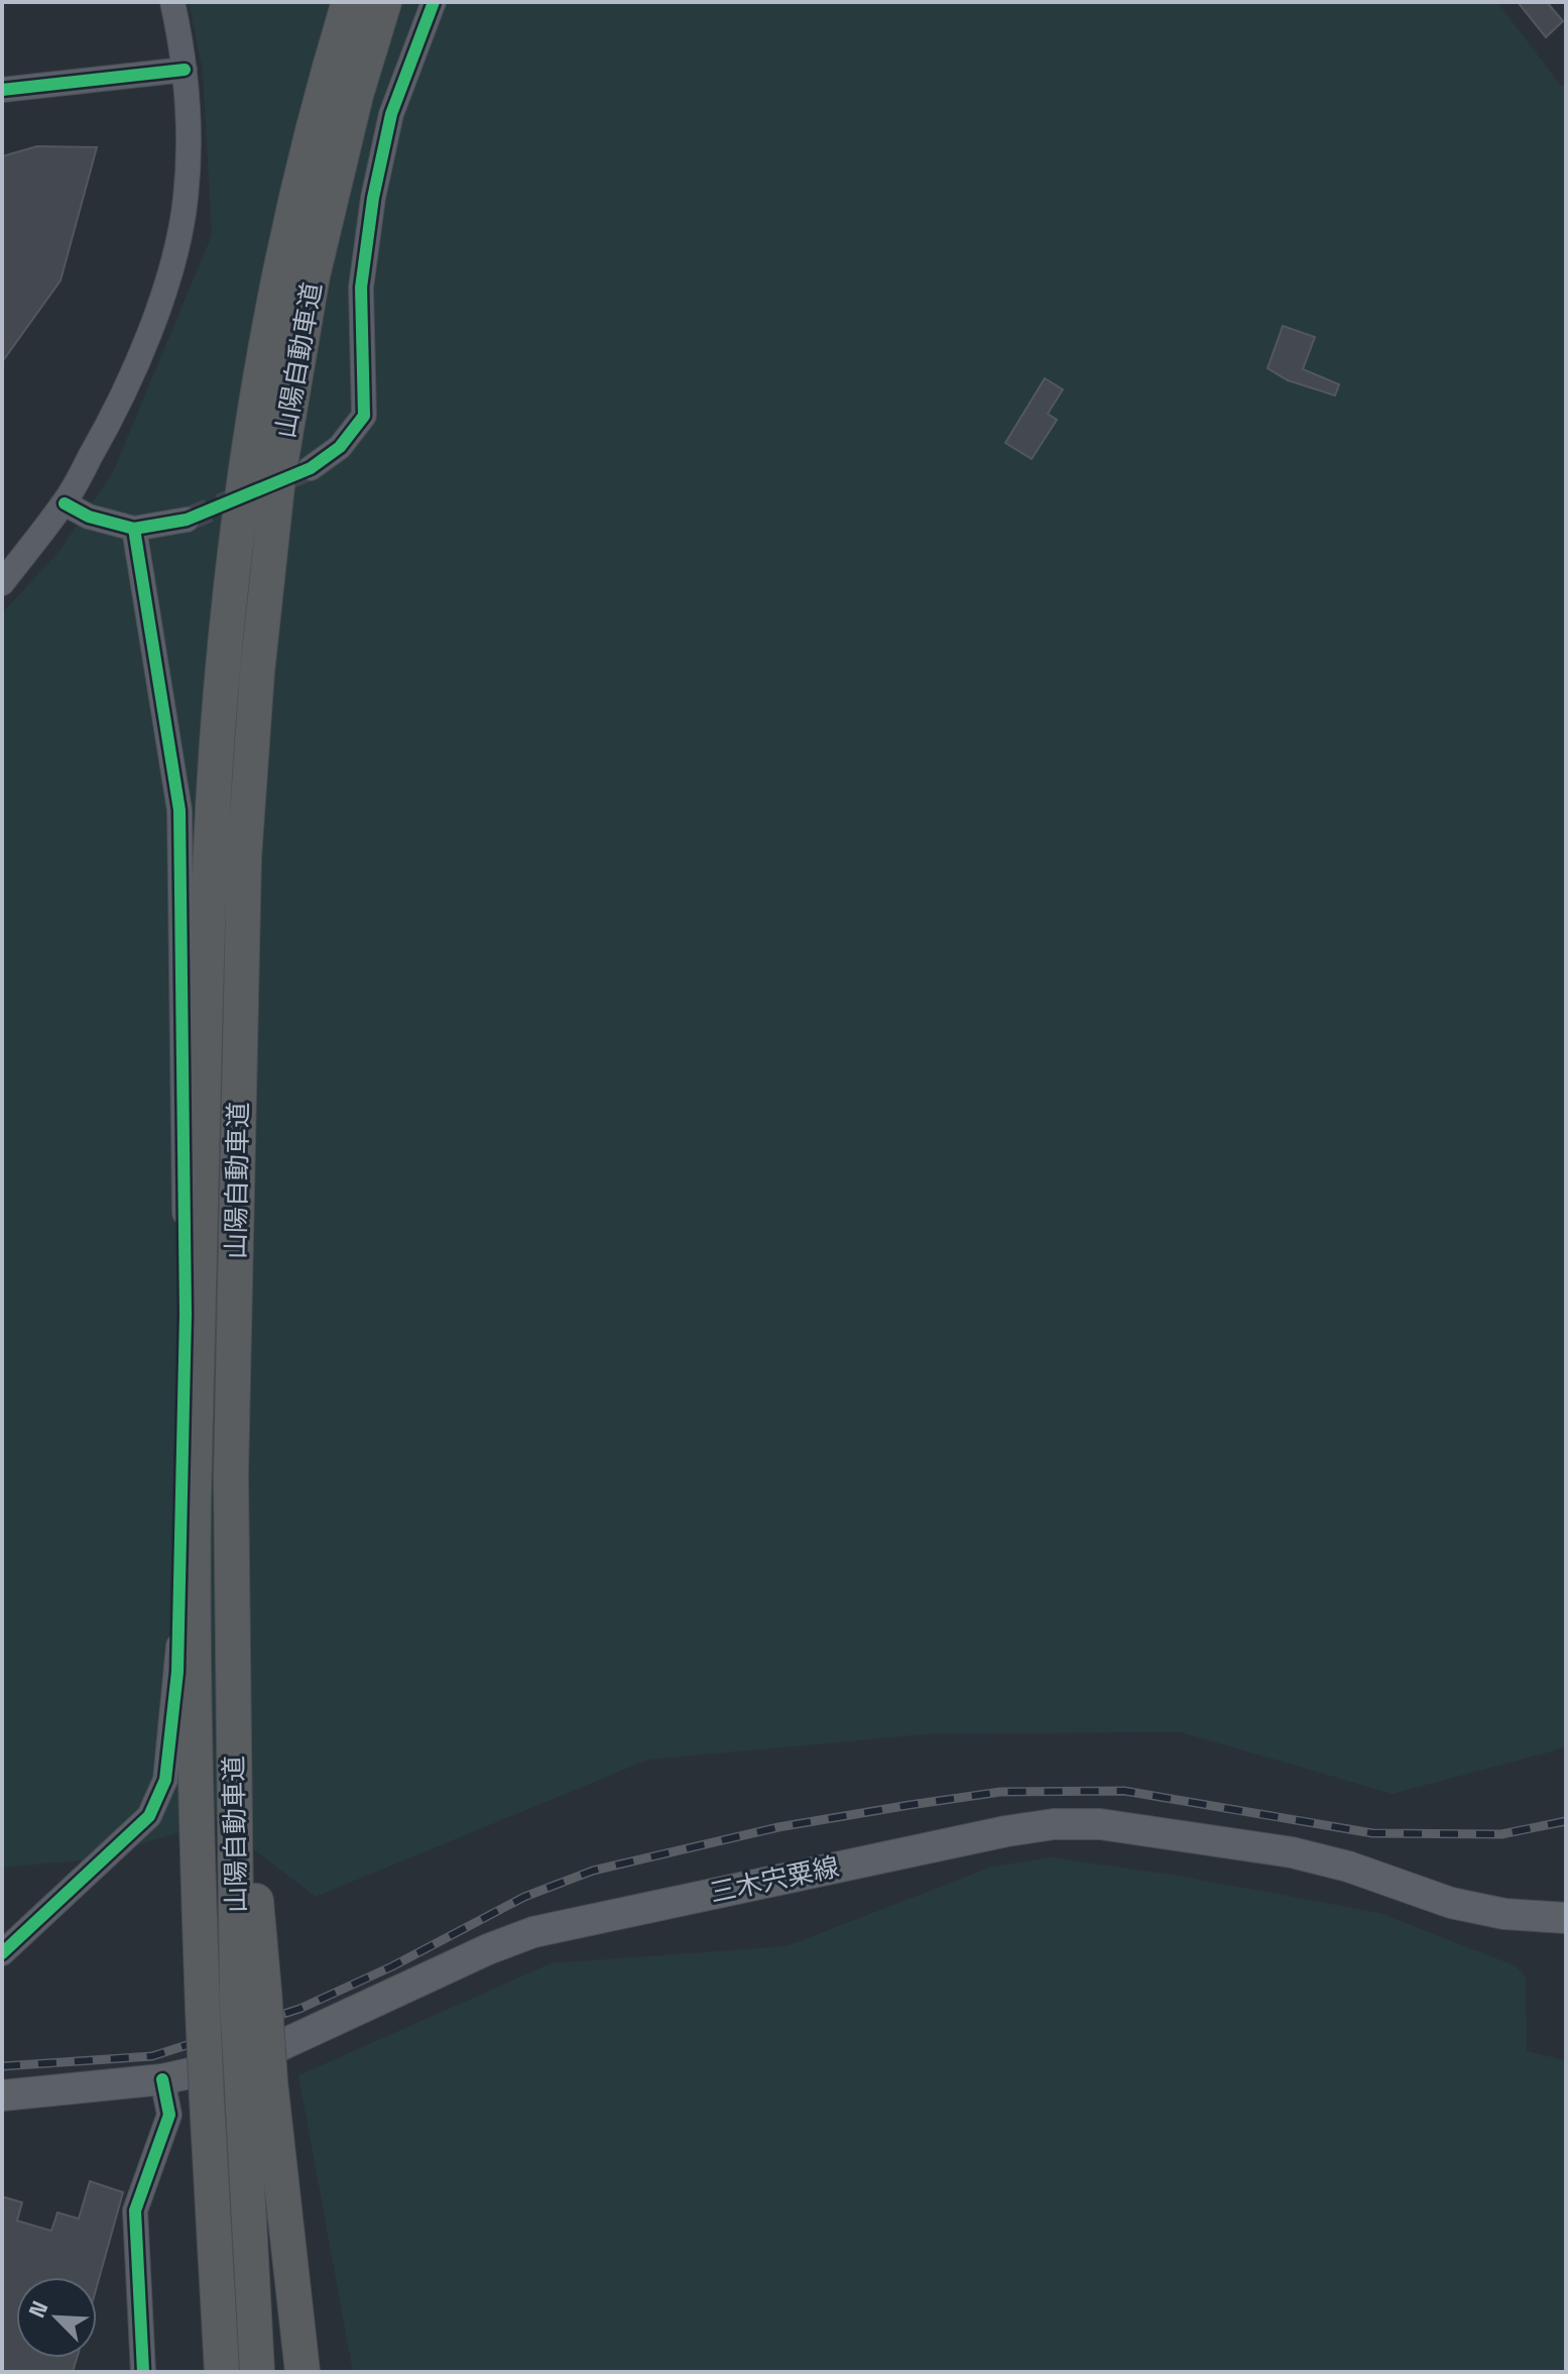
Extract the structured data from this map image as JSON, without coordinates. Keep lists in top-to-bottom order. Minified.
{"streets":{"highway":["山陽自動車道"],"main road":["三木宍粟線"]},"north":"top left"}
